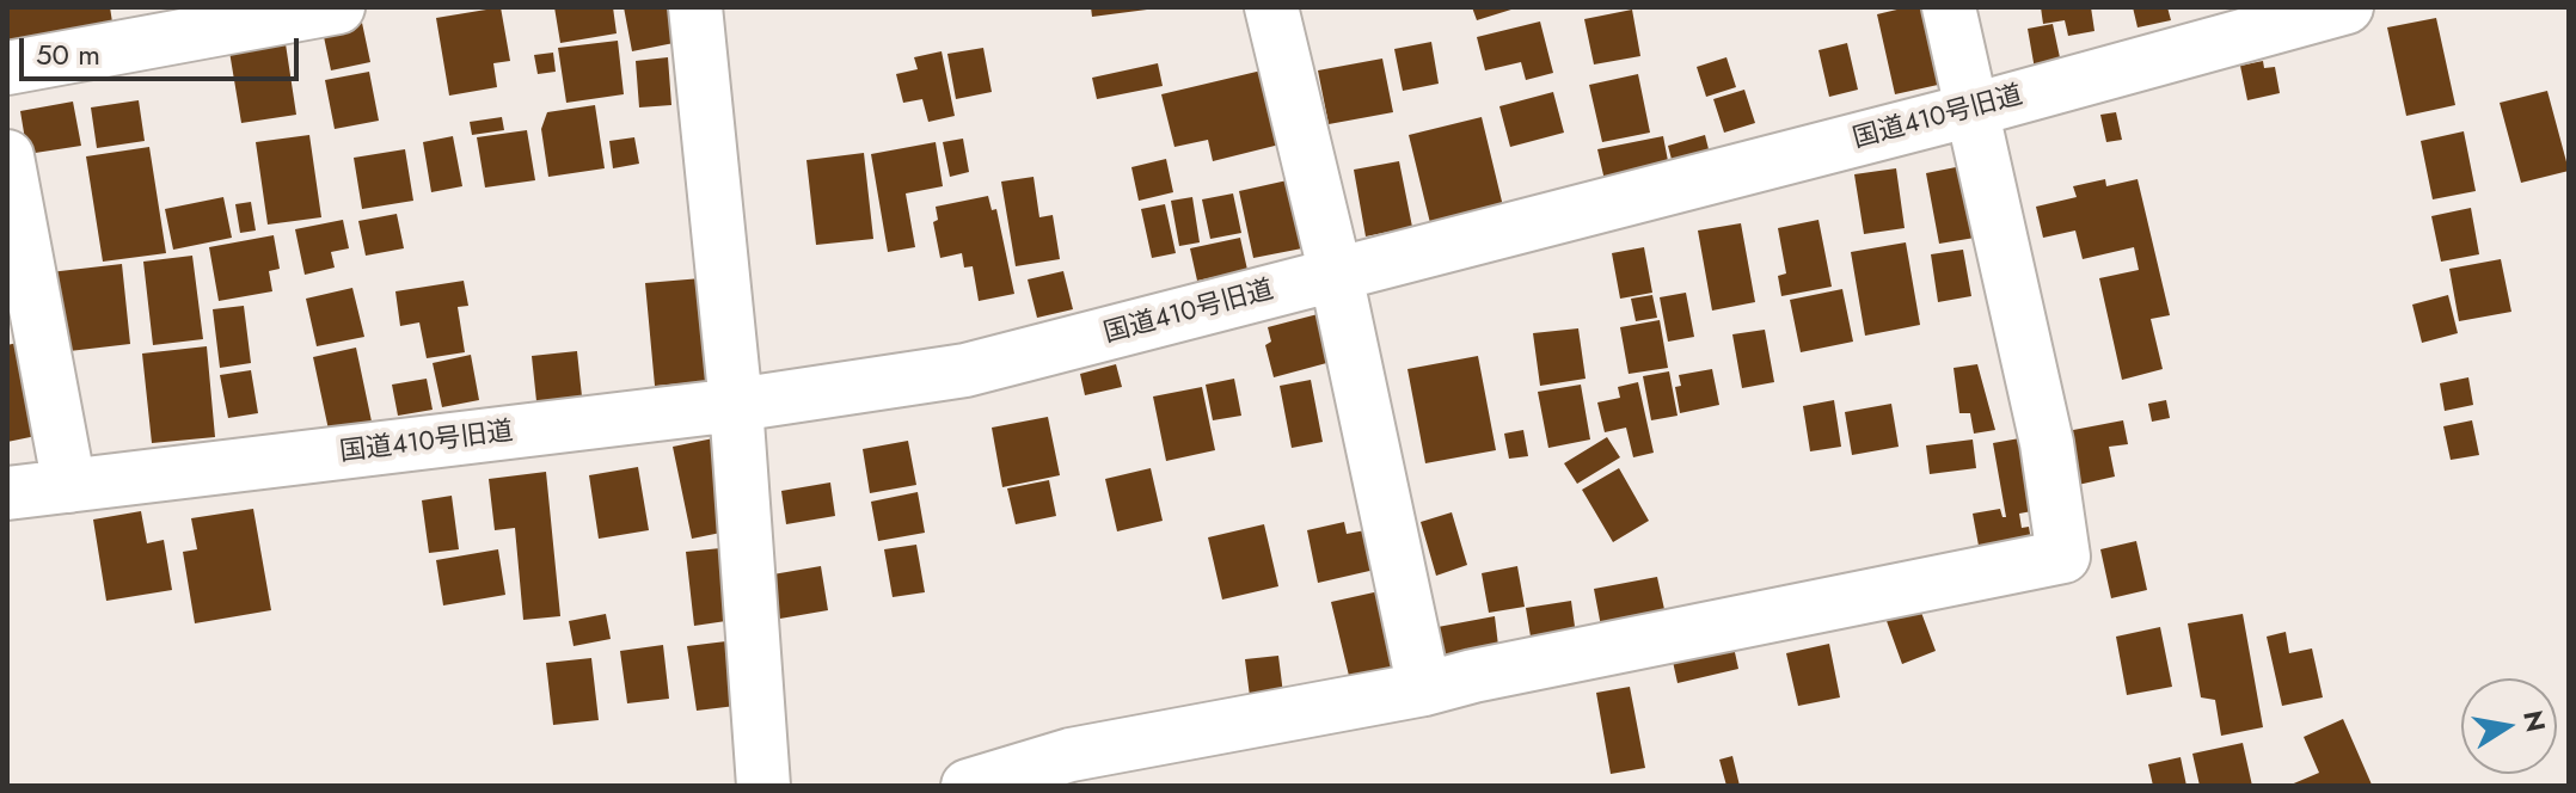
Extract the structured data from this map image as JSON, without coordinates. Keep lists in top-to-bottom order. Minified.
{"streets":{"street":["国道410号旧道"]},"scale_bar":"50 m","north":"right"}
